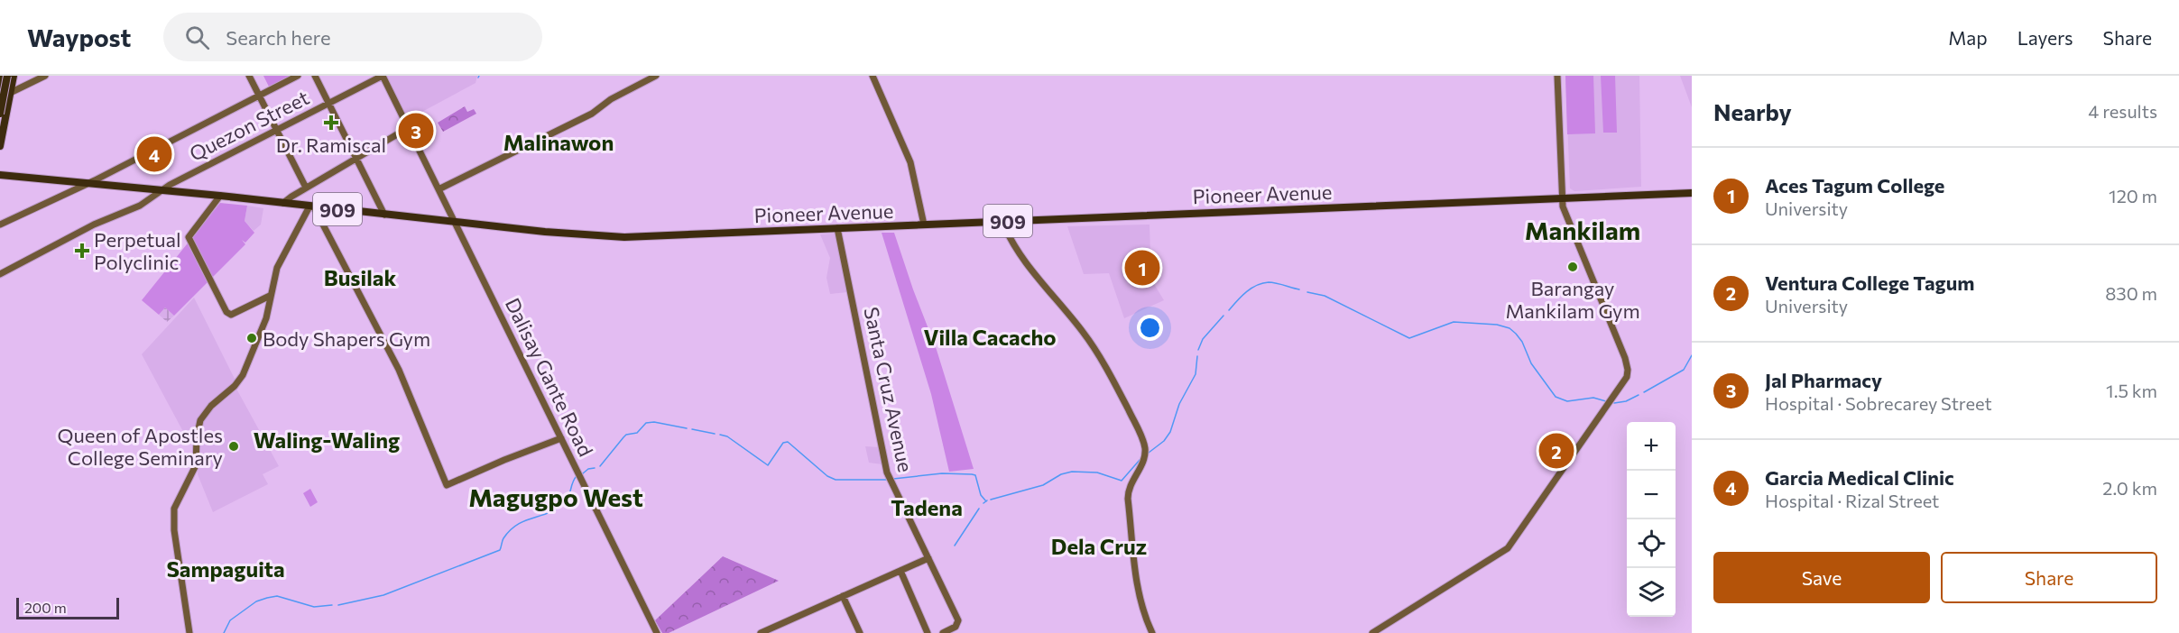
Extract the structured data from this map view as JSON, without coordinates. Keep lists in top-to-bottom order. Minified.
{"streets":{"highway":["Pioneer Avenue","909"],"street":["Quezon Street","Dalisay Gante Road","Santa Cruz Avenue"]},"crossings":[["Quezon Street","Pioneer Avenue"],["Quezon Street","Dalisay Gante Road"],["Pioneer Avenue","909"],["Pioneer Avenue","Dalisay Gante Road"],["Pioneer Avenue","Santa Cruz Avenue"]],"districts":["Malinawon","Mankilam","Busilak","Villa Cacacho","Waling-Waling","Magugpo West","Tadena","Dela Cruz","Sampaguita"],"places":{"health":["Dr. Ramiscal","Perpetual Polyclinic"],"other":["Barangay Mankilam Gym","Body Shapers Gym","Queen of Apostles College Seminary"]},"scale_bar":"200 m","page":{"header":"Waypost","search":"Search here","nav":["Map","Layers","Share"],"heading":["Nearby","4 results"],"pins":["3","4","1","2"],"list":[{"mark":"1","name":"Aces Tagum College","note":"University","value":"120 m"},{"mark":"2","name":"Ventura College Tagum","note":"University","value":"830 m"},{"mark":"3","name":"Jal Pharmacy","note":"Hospital · Sobrecarey Street","value":"1.5 km"},{"mark":"4","name":"Garcia Medical Clinic","note":"Hospital · Rizal Street","value":"2.0 km"}],"map_buttons":["+","−"],"buttons":["Save","Share"],"scale":"200 m"}}
